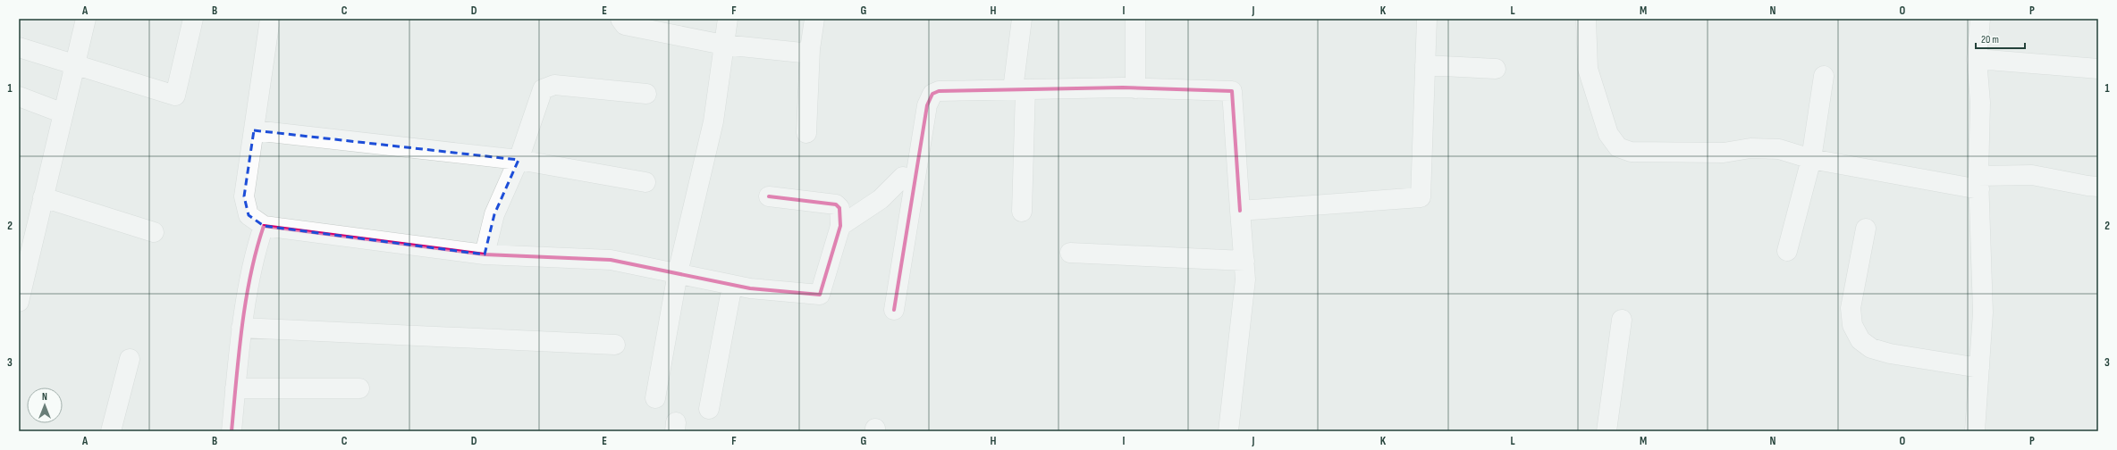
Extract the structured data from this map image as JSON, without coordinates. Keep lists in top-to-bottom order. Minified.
{"scale_bar":"20 m","north":"top","grid":{"columns":["A","B","C","D","E","F","G","H","I","J","K","L","M","N","O","P"],"rows":["1","2","3"]}}
